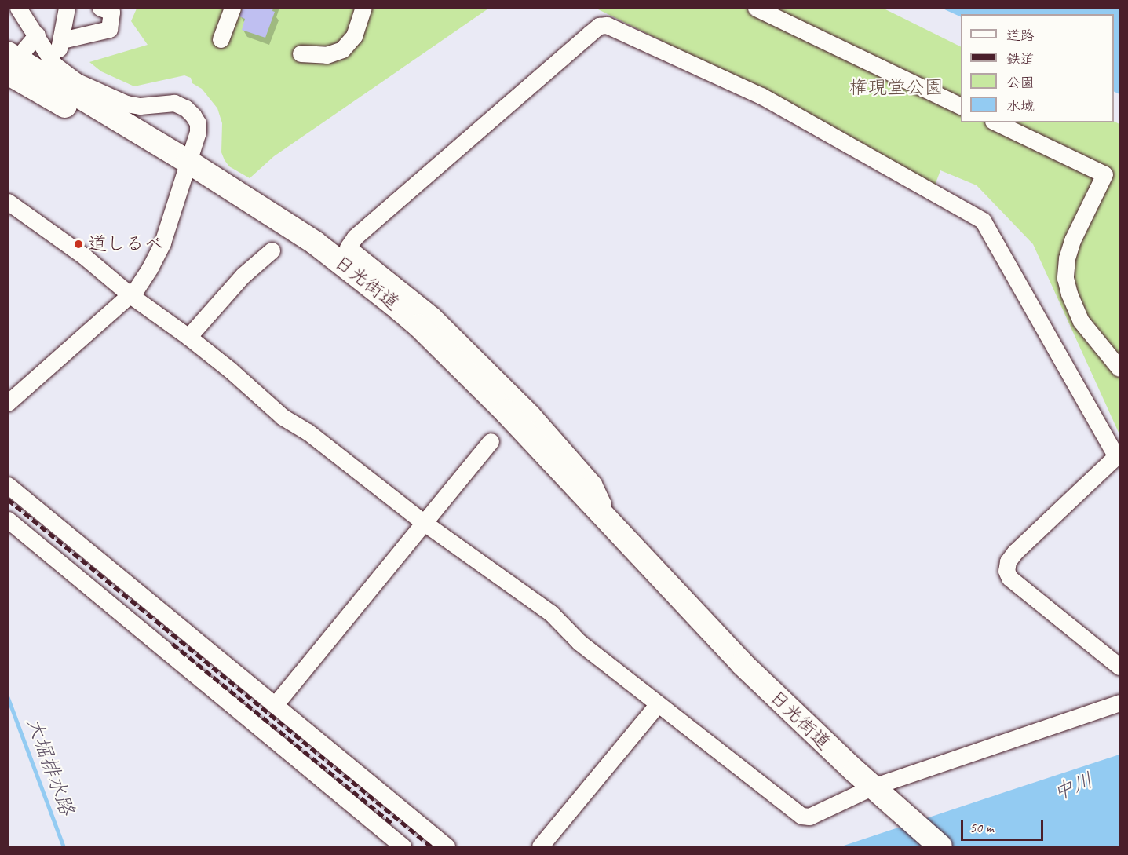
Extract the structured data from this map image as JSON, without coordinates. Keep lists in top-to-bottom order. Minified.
{"streets":{"highway":["日光街道"]},"water":["大堀排水路","中川"],"parks":["権現堂公園"],"places":["道しるべ"],"legend":["道路","鉄道","公園","水域"],"scale_bar":"50 m"}
